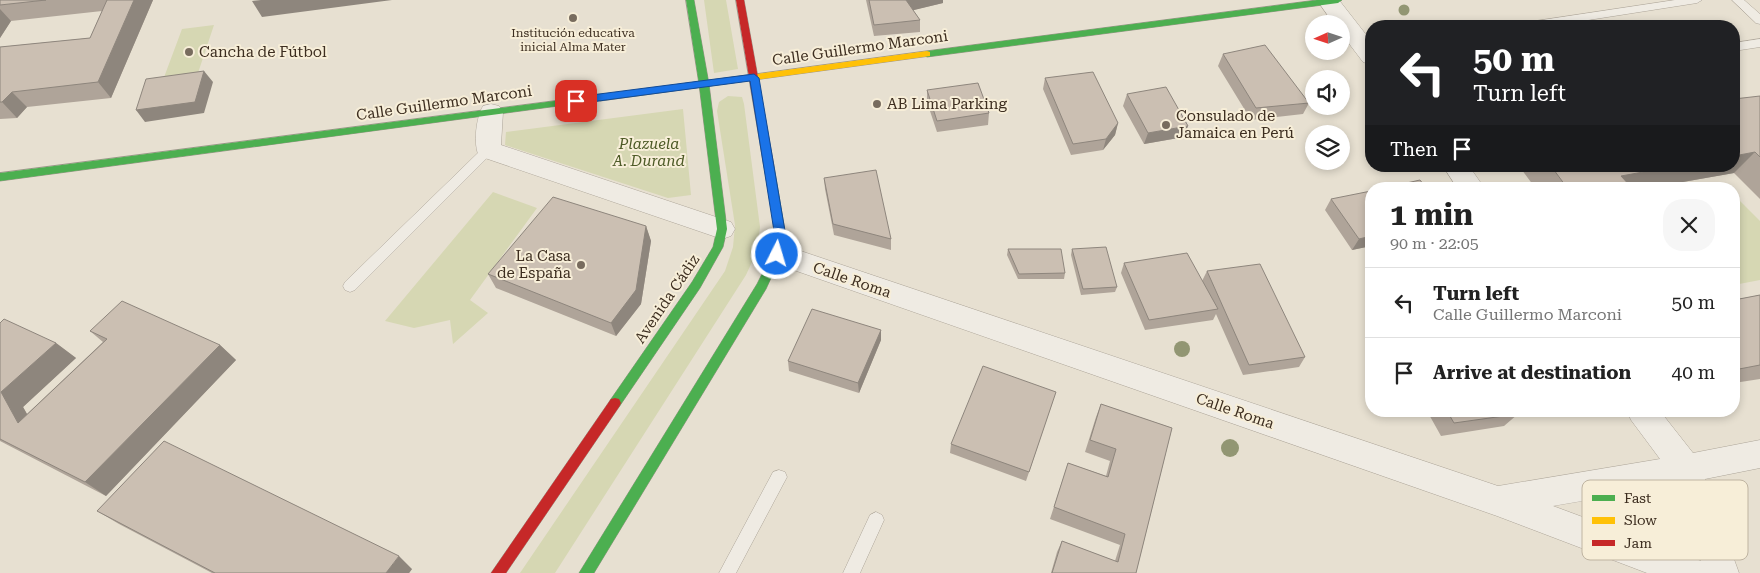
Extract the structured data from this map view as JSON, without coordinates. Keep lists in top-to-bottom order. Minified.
{"streets":{"main road":["Calle Guillermo Marconi","Avenida Cádiz"],"street":["Calle Roma"]},"crossings":[["Calle Guillermo Marconi","Avenida Cádiz"]],"parks":["Plazuela A. Durand"],"places":["Institución educativa inicial Alma Mater","Cancha de Fútbol","AB Lima Parking","Consulado de Jamaica en Perú","La Casa de España"],"legend":["Fast","Slow","Jam"],"north":"left","page":{"turn":["50 m","Turn left"],"then":"Then","heading":["1 min","90 m · 22:05"],"list":[{"name":"Turn left","note":"Calle Guillermo Marconi","value":"50 m"},{"name":"Arrive at destination","value":"40 m"}]}}
